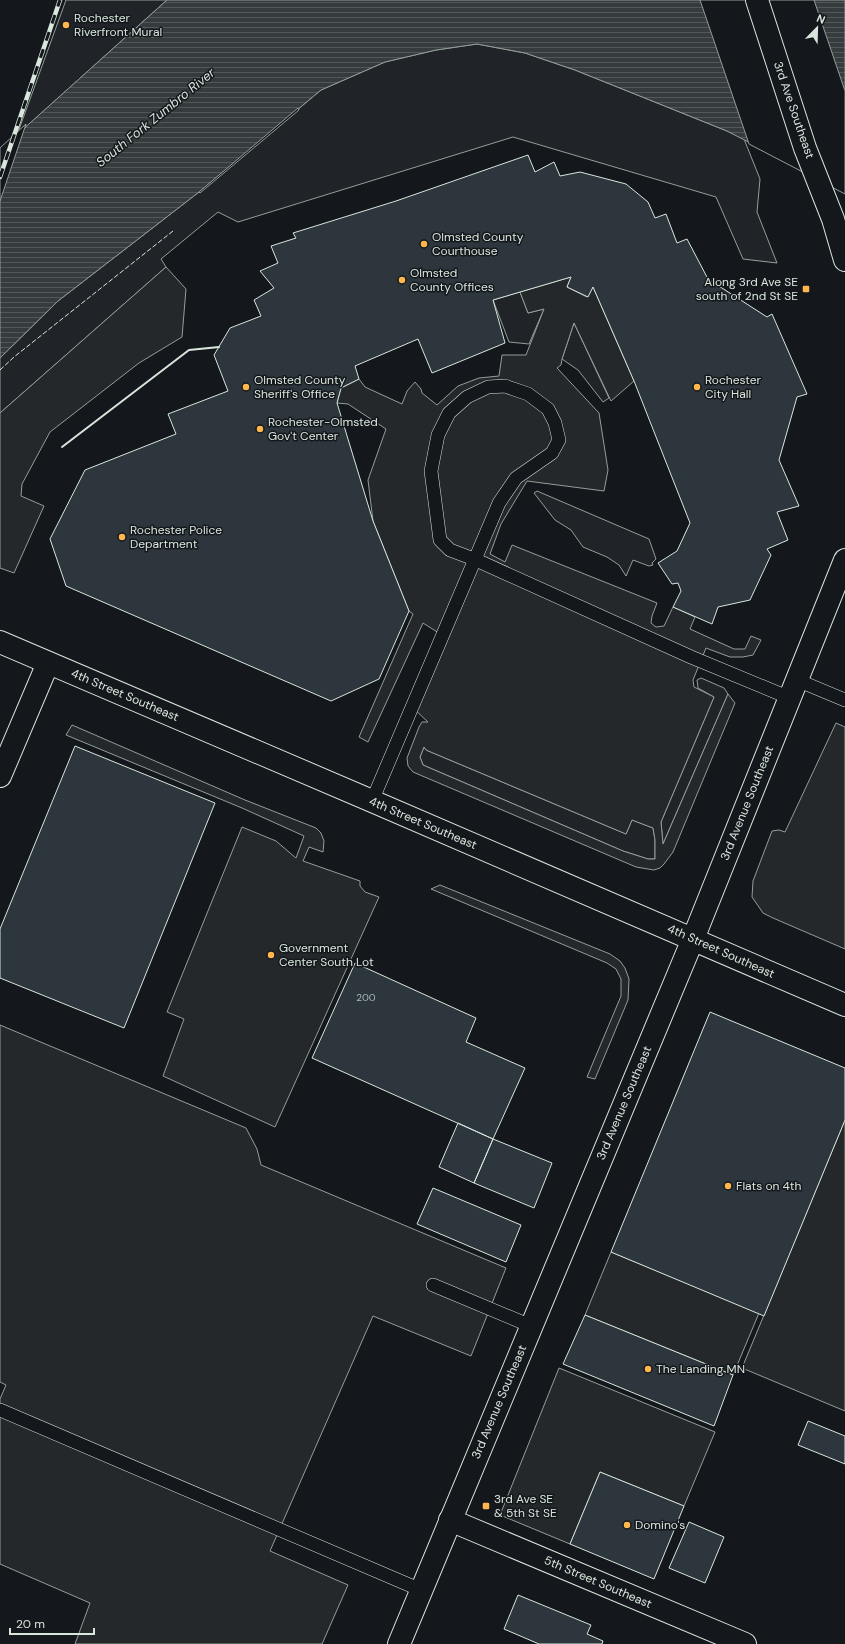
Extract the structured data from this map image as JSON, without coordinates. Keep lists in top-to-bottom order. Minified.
{"streets":{"main road":["3rd Ave Southeast","4th Street Southeast","3rd Avenue Southeast","5th Street Southeast"]},"crossings":[["4th Street Southeast","3rd Avenue Southeast"],["3rd Avenue Southeast","5th Street Southeast"]],"water":["South Fork Zumbro River"],"places":{"other":["Rochester Riverfront Mural","Olmsted County Courthouse","Olmsted County Offices","Olmsted County Sheriff's Office","Rochester City Hall","Rochester-Olmsted Gov't Center","Rochester Police Department","Government Center South Lot","Flats on 4th","The Landing MN","Domino's"],"transit":["Along 3rd Ave SE south of 2nd St SE","3rd Ave SE & 5th St SE"]},"house_numbers":["200"],"scale_bar":"20 m","north":"top right"}
